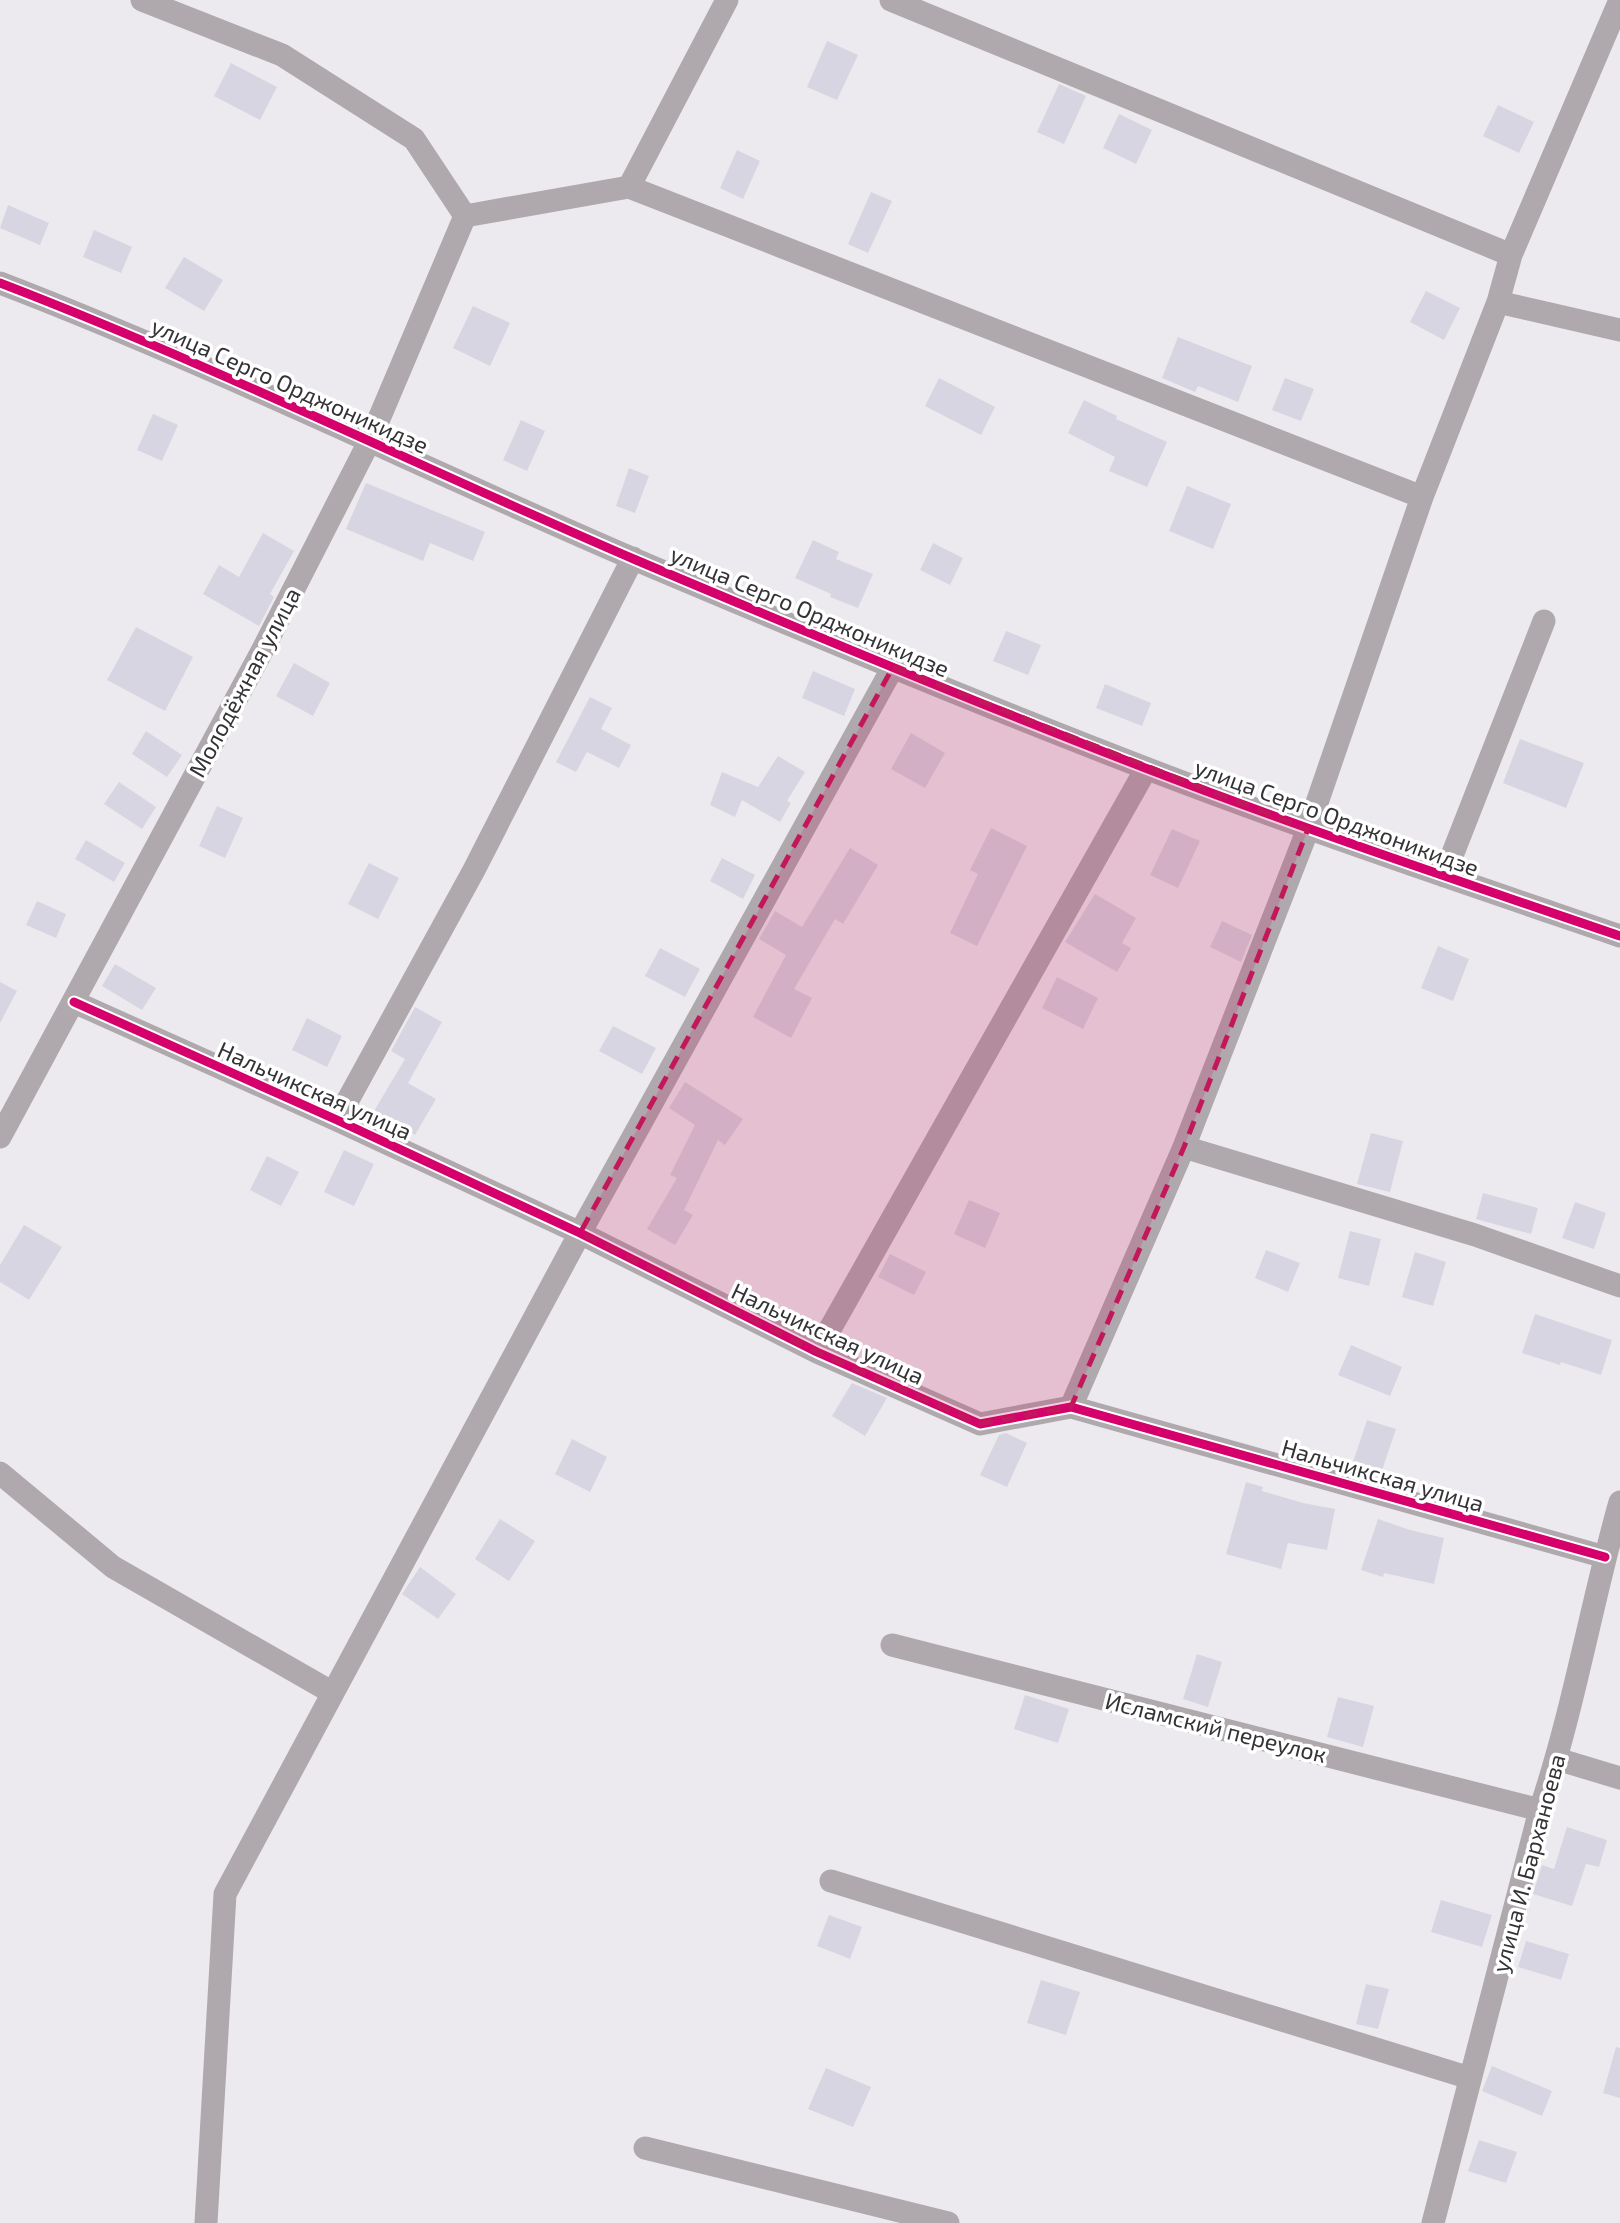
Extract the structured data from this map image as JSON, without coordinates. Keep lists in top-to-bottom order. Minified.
{"streets":{"street":["улица Серго Орджоникидзе","Молодёжная улица","Нальчикская улица","Исламский переулок","улица И. Барханоева"]},"crossings":[["улица Серго Орджоникидзе","Молодёжная улица"],["Молодёжная улица","Нальчикская улица"],["Нальчикская улица","улица И. Барханоева"],["Исламский переулок","улица И. Барханоева"]]}
